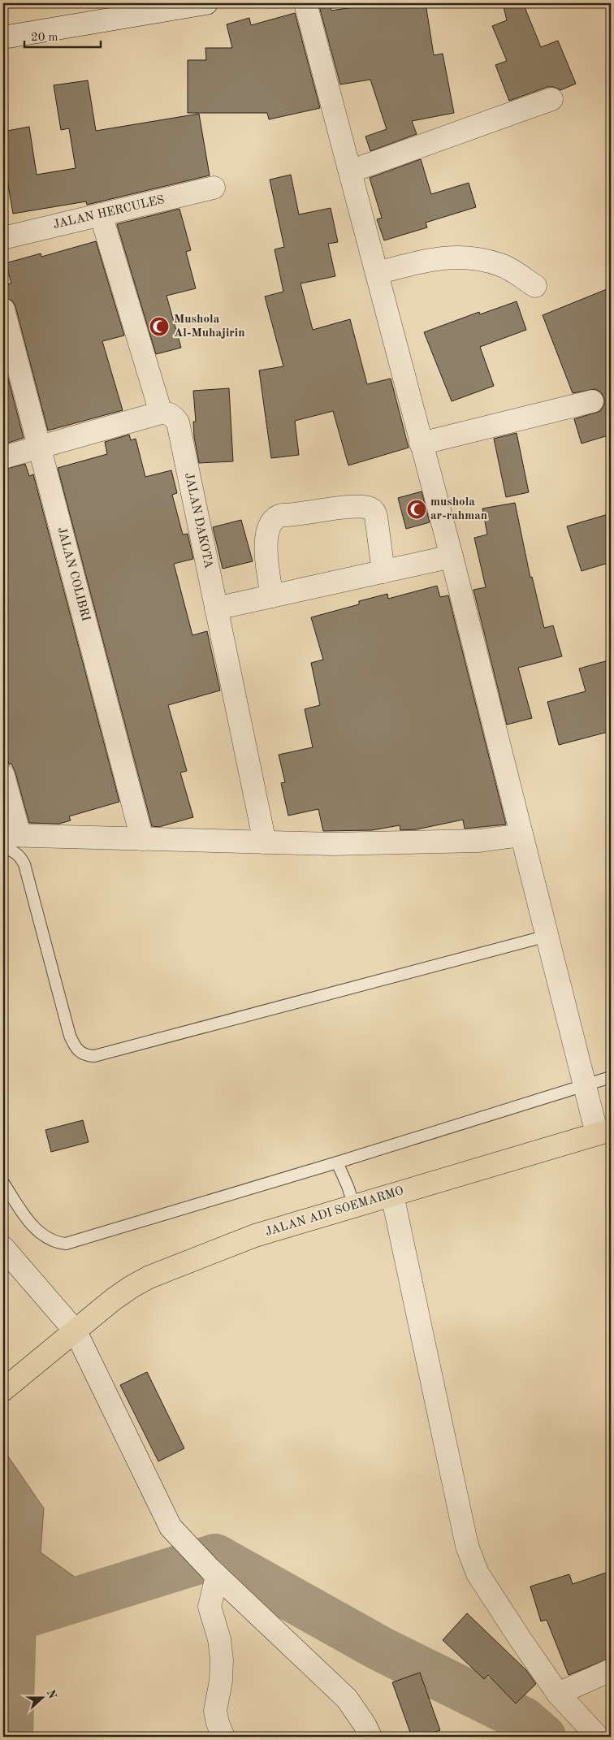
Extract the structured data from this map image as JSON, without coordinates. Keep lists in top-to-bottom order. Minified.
{"streets":{"highway":["JALAN ADI SOEMARMO"],"street":["JALAN HERCULES","JALAN DAKOTA","JALAN COLIBRI"]},"places":{"mosque":["Mushola Al-Muhajirin","mushola ar-rahman"]},"scale_bar":"20 m","north":"right"}
